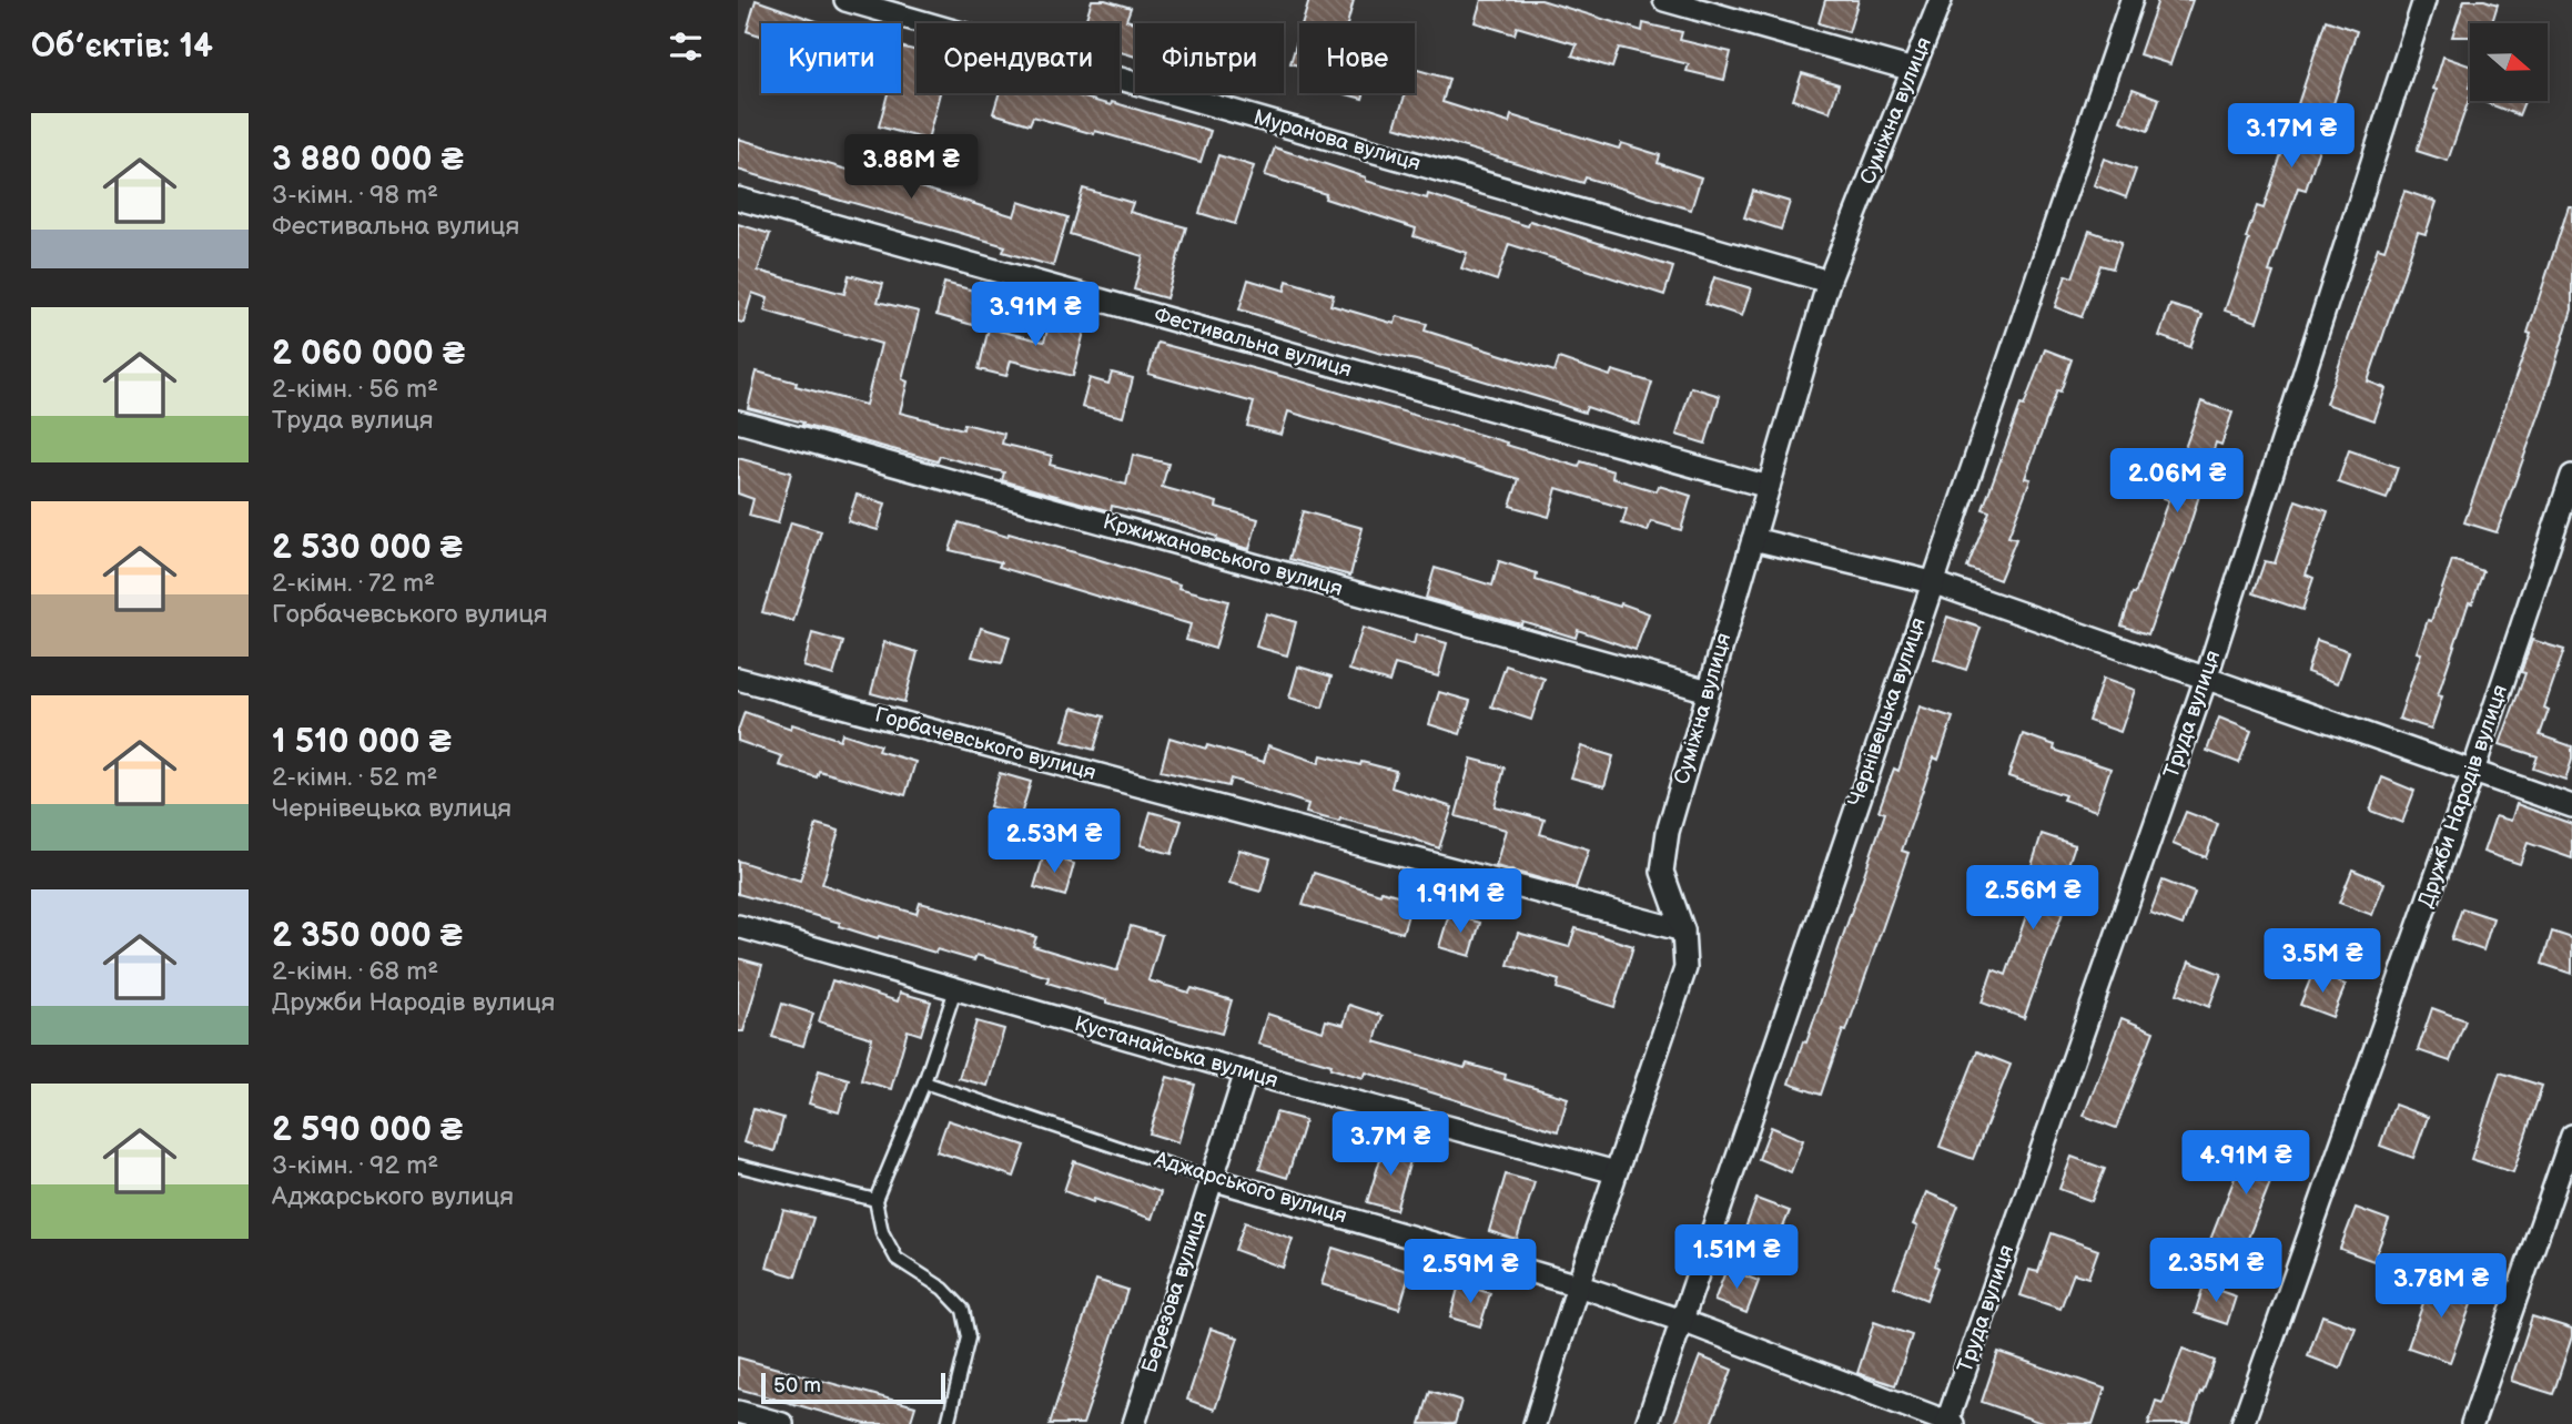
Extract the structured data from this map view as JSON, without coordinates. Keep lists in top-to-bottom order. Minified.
{"streets":{"street":["Суміжна вулиця","Муранова вулиця","Фестивальна вулиця","Кржижановського вулиця","Чернівецька вулиця","Труда вулиця","Горбачевського вулиця","Дружби Народів вулиця","Кустанайська вулиця","Аджарського вулиця","Березова вулиця"]},"crossings":[["Суміжна вулиця","Муранова вулиця"],["Суміжна вулиця","Фестивальна вулиця"],["Суміжна вулиця","Кржижановського вулиця"],["Суміжна вулиця","Горбачевського вулиця"],["Суміжна вулиця","Кустанайська вулиця"],["Суміжна вулиця","Аджарського вулиця"],["Чернівецька вулиця","Аджарського вулиця"],["Труда вулиця","Аджарського вулиця"],["Кустанайська вулиця","Березова вулиця"],["Аджарського вулиця","Березова вулиця"]],"scale_bar":"50 m","north":"right","page":{"heading":"Об’єктів: 14","chip":["Купити","Орендувати","Фільтри","Нове"],"list":[{"name":"3 880 000 ₴","note":"3-кімн. · 98 m² · Фестивальна вулиця"},{"name":"2 060 000 ₴","note":"2-кімн. · 56 m² · Труда вулиця"},{"name":"2 530 000 ₴","note":"2-кімн. · 72 m² · Горбачевського вулиця"},{"name":"1 510 000 ₴","note":"2-кімн. · 52 m² · Чернівецька вулиця"},{"name":"2 350 000 ₴","note":"2-кімн. · 68 m² · Дружби Народів вулиця"},{"name":"2 590 000 ₴","note":"3-кімн. · 92 m² · Аджарського вулиця"}],"price":["3.17M ₴","3.88M ₴","3.91M ₴","2.06M ₴","2.53M ₴","2.56M ₴","1.91M ₴","3.5M ₴","3.7M ₴","4.91M ₴","1.51M ₴","2.35M ₴","2.59M ₴","3.78M ₴"],"scale":"50 m"}}
